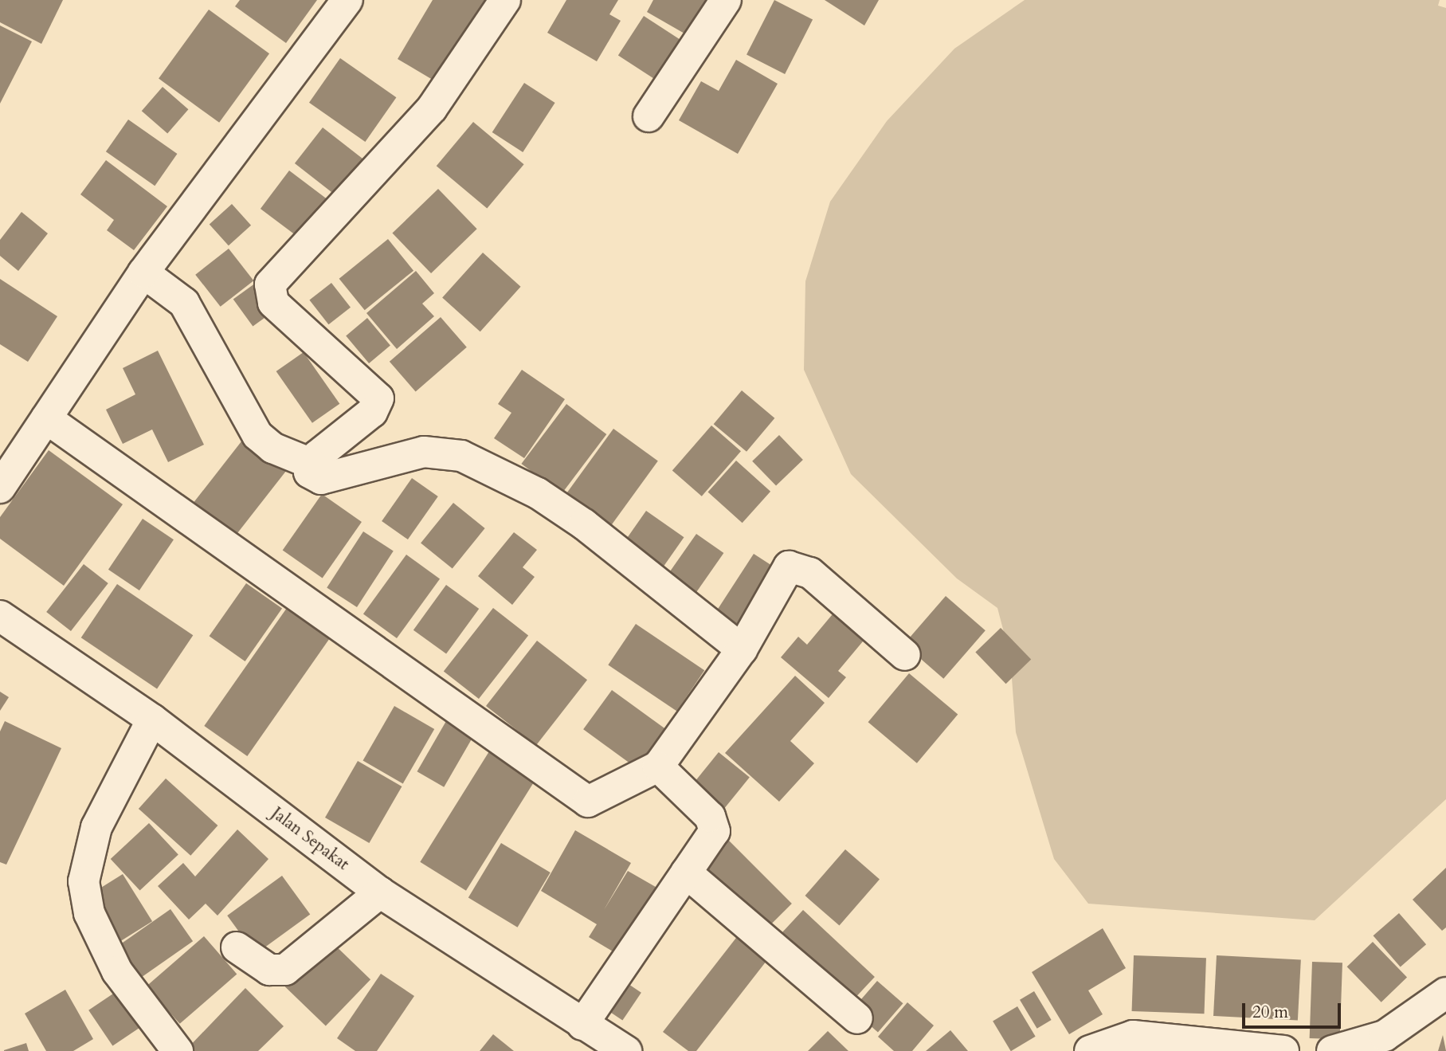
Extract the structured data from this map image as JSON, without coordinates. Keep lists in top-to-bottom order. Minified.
{"streets":{"street":["Jalan Sepakat"]},"scale_bar":"20 m"}
